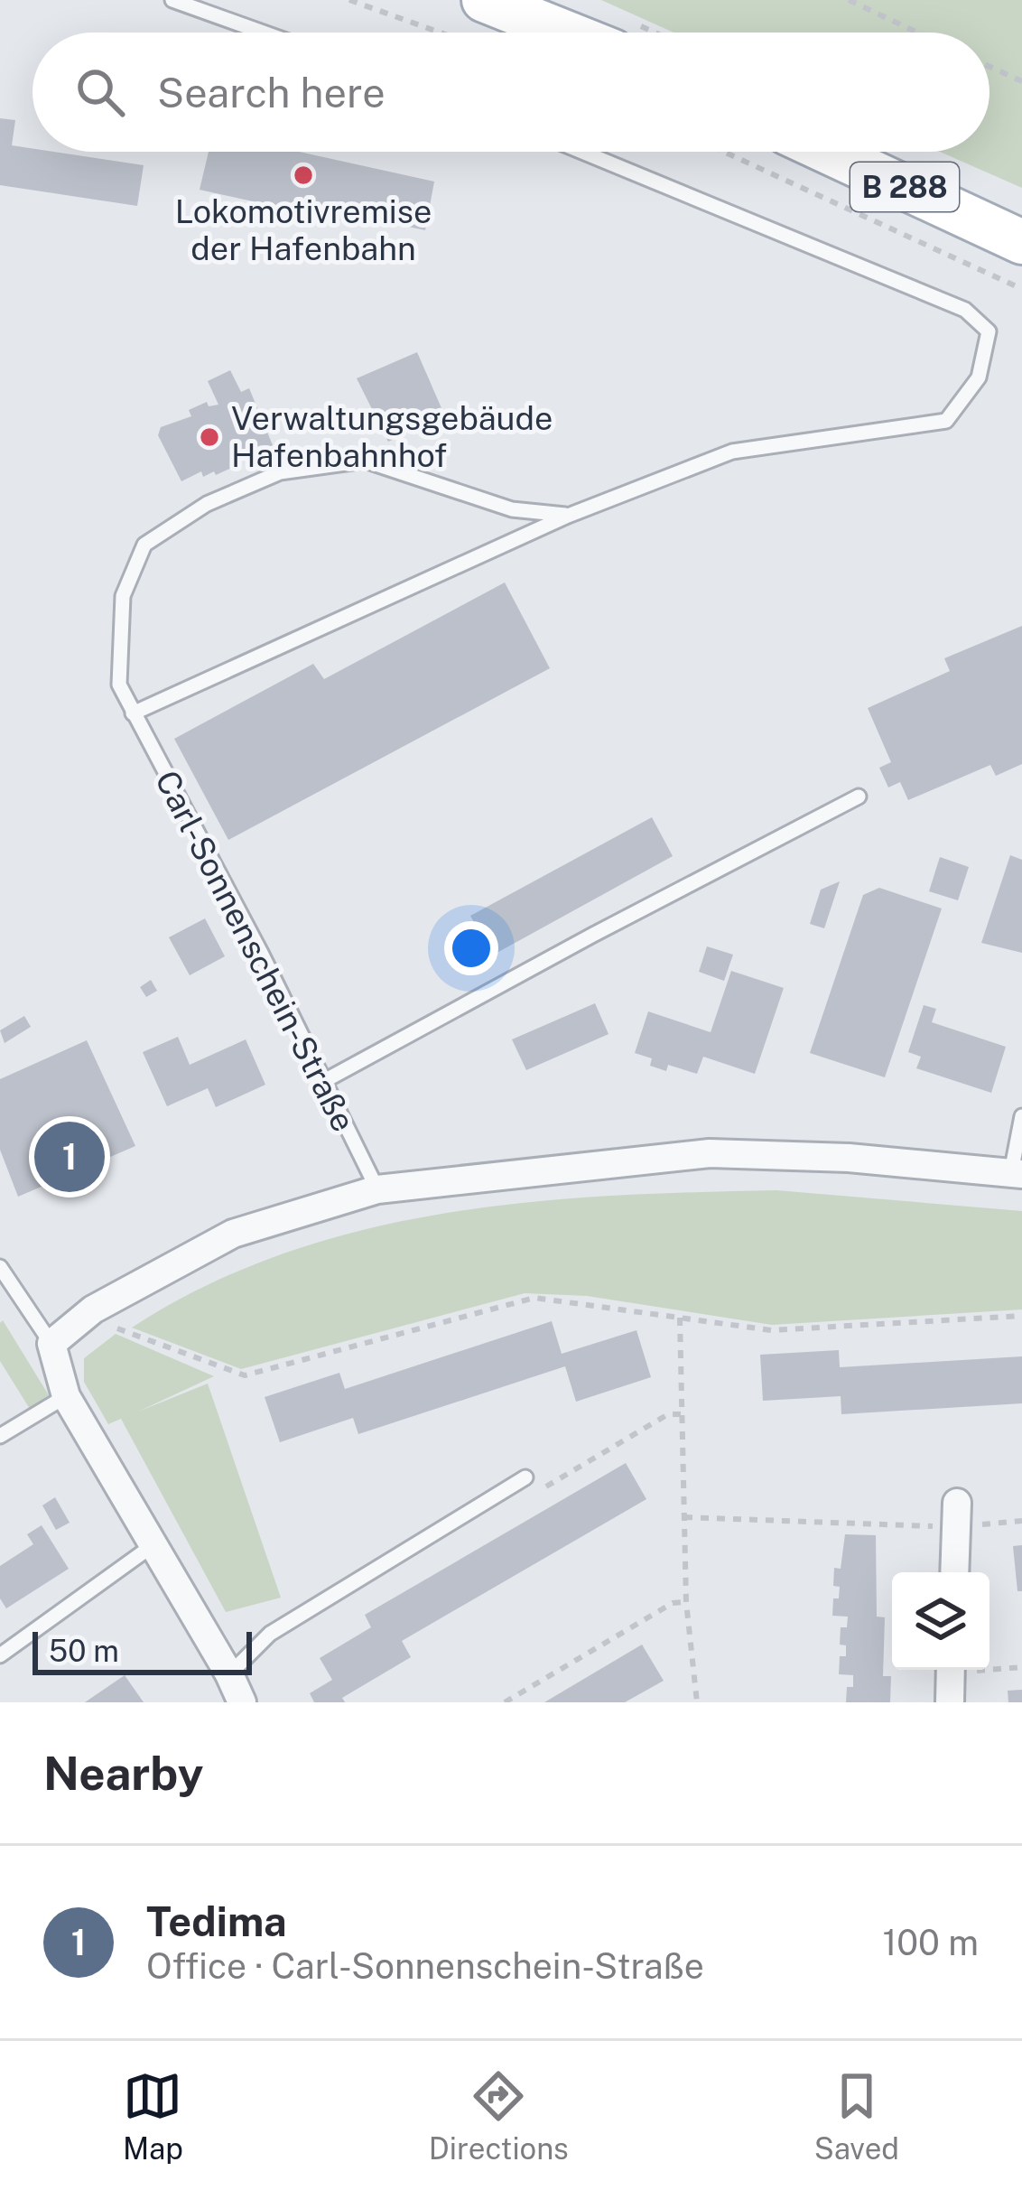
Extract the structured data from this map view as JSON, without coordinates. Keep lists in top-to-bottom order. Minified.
{"streets":{"main road":["B 288"],"lane":["Carl-Sonnenschein-Straße"]},"places":["Lokomotivremise der Hafenbahn","Verwaltungsgebäude Hafenbahnhof"],"scale_bar":"50 m","page":{"search":"Search here","pins":"1","scale":"50 m","heading":"Nearby","list":[{"mark":"1","name":"Tedima","note":"Office · Carl-Sonnenschein-Straße","value":"100 m"}],"nav":["Map","Directions","Saved"]}}
